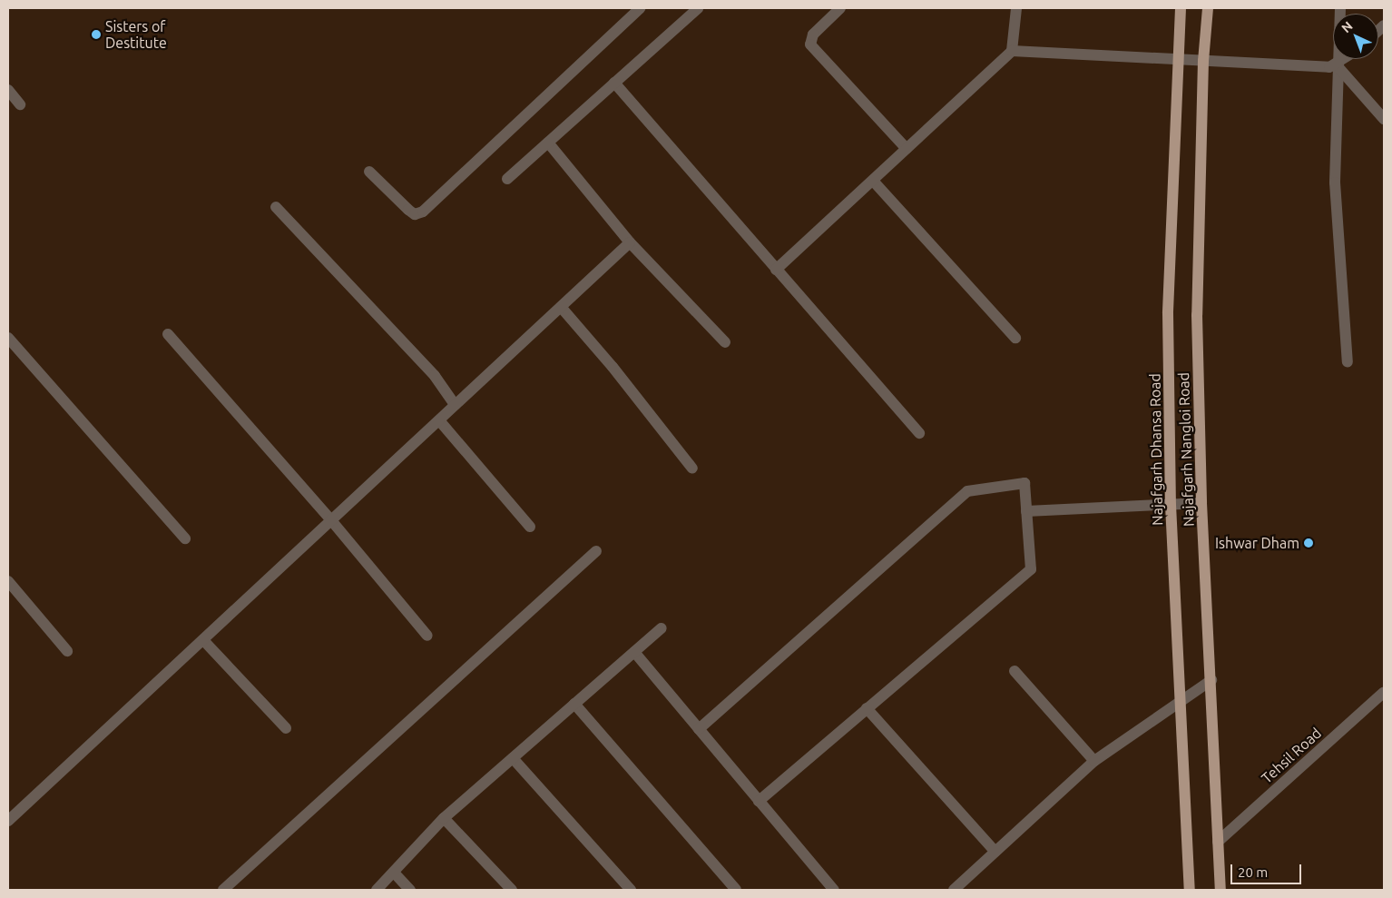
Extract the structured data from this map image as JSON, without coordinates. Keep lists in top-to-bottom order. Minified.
{"streets":{"main road":["Najafgarh Dhansa Road","Najafgarh Nangloi Road"],"street":["Tehsil Road"]},"crossings":[["Najafgarh Nangloi Road","Tehsil Road"]],"places":["Sisters of Destitute","Ishwar Dham"],"scale_bar":"20 m","north":"top left"}
